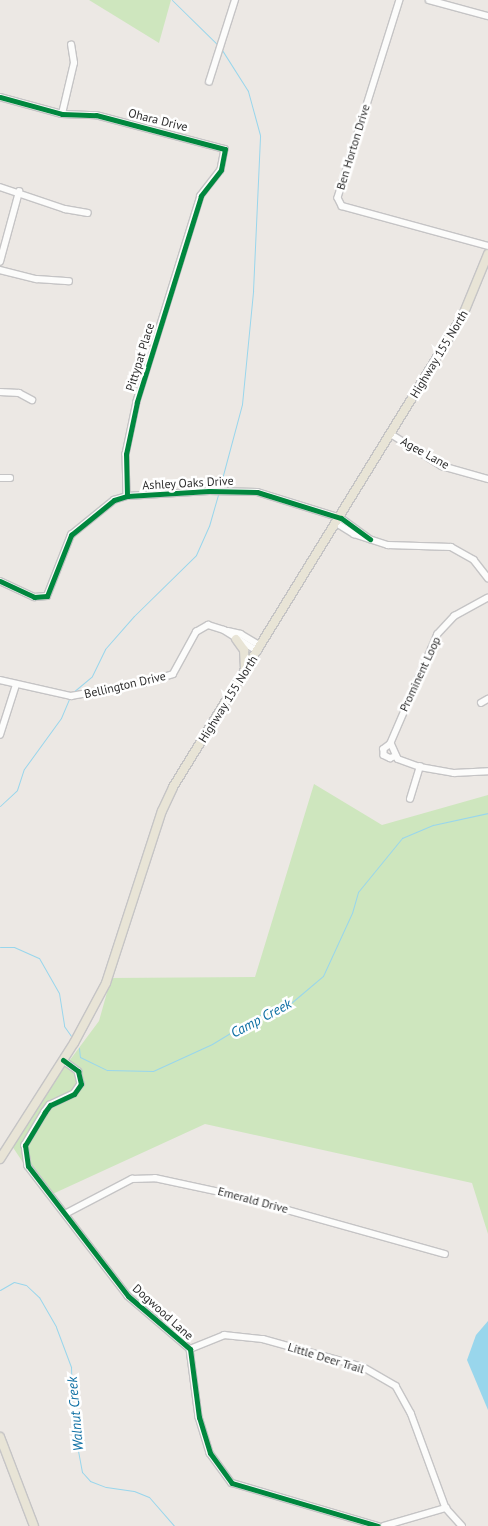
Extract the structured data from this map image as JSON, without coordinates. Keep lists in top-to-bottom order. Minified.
{"streets":{"main road":["Highway 155 North"],"street":["Ohara Drive","Ben Horton Drive","Pittypat Place","Agee Lane","Ashley Oaks Drive","Prominent Loop","Bellington Drive","Emerald Drive","Dogwood Lane","Little Deer Trail"]},"crossings":[["Ohara Drive","Pittypat Place"],["Highway 155 North","Agee Lane"],["Highway 155 North","Ashley Oaks Drive"],["Highway 155 North","Bellington Drive"],["Highway 155 North","Dogwood Lane"],["Pittypat Place","Ashley Oaks Drive"],["Emerald Drive","Dogwood Lane"],["Dogwood Lane","Little Deer Trail"]],"water":["Camp Creek","Walnut Creek"]}
